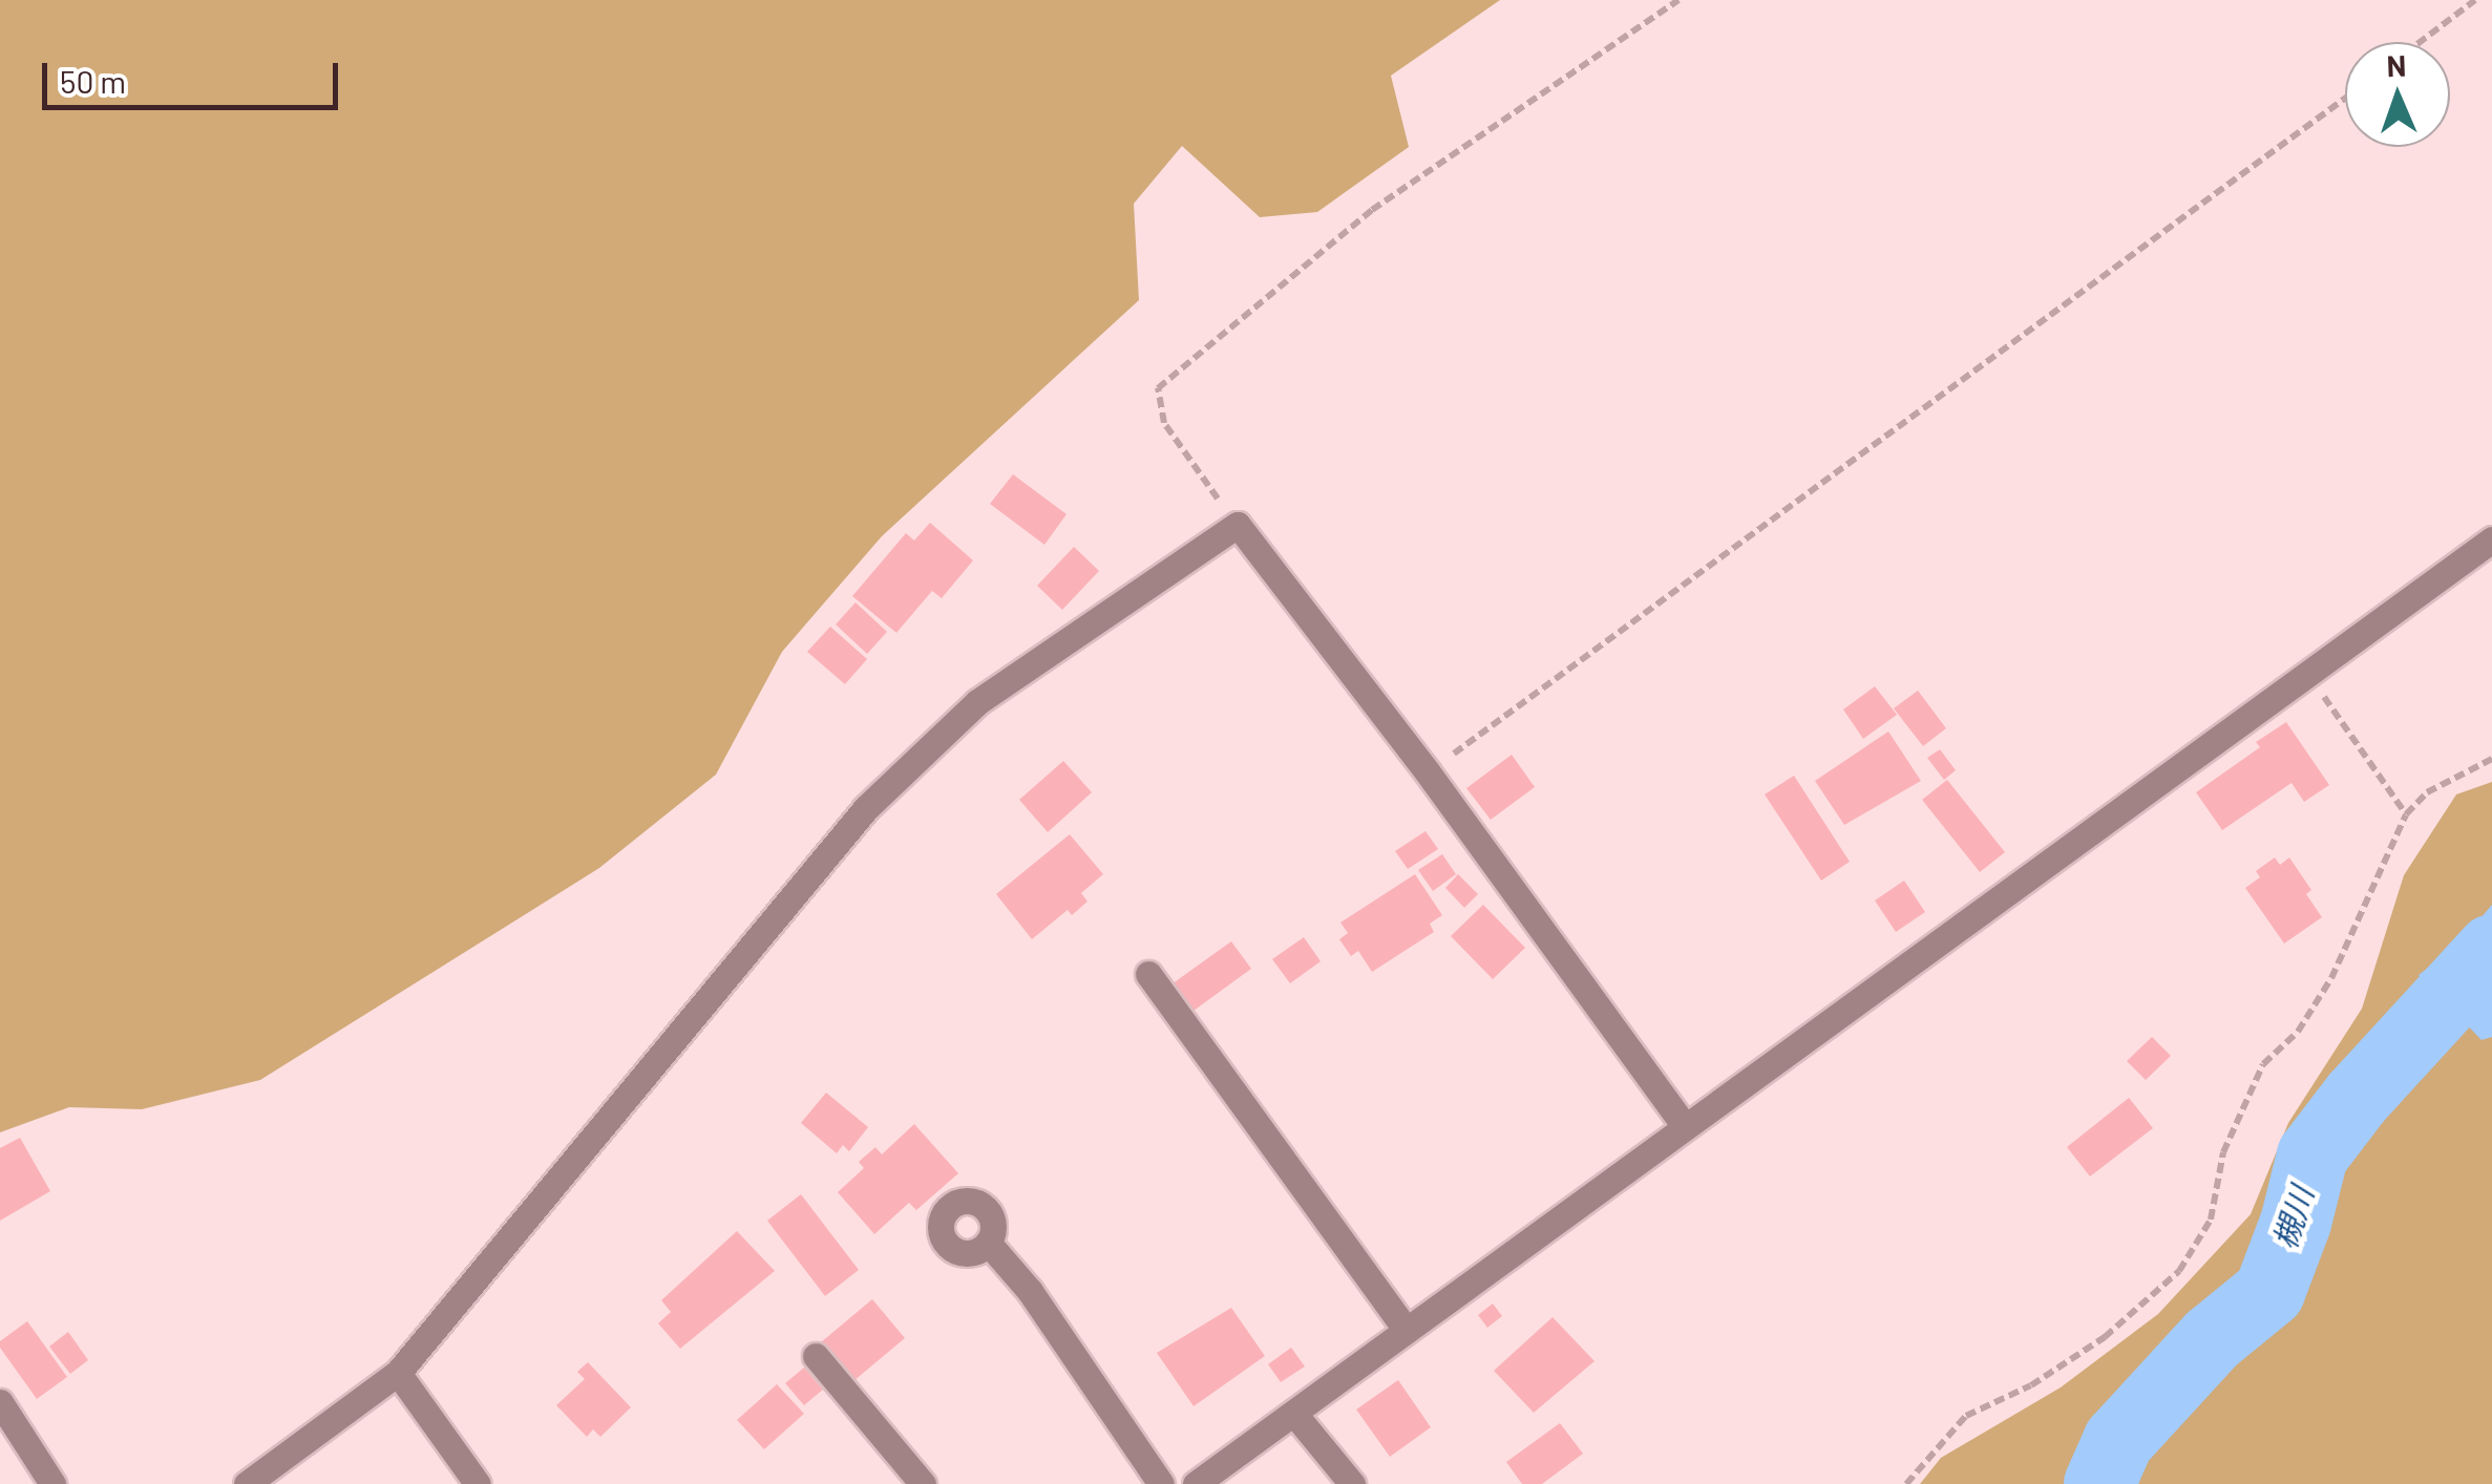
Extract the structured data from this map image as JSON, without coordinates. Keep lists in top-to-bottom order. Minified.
{"water":["槻川"],"scale_bar":"50 m","north":"top"}
